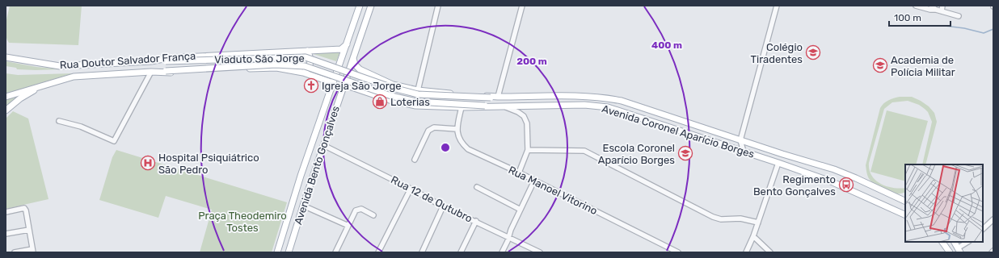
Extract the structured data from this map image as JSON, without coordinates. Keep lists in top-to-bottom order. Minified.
{"streets":{"main road":["Viaduto São Jorge","Rua Doutor Salvador França","Avenida Coronel Aparício Borges","Avenida Bento Gonçalves"],"street":["Rua Manoel Vitorino","Rua 12 de Outubro"]},"crossings":[["Viaduto São Jorge","Rua Doutor Salvador França"],["Viaduto São Jorge","Avenida Coronel Aparício Borges"],["Rua Doutor Salvador França","Avenida Bento Gonçalves"],["Avenida Coronel Aparício Borges","Avenida Bento Gonçalves"],["Avenida Bento Gonçalves","Rua 12 de Outubro"]],"parks":["Praça Theodemiro Tostes"],"places":{"school or university":["Colégio Tiradentes","Academia de Polícia Militar","Escola Coronel Aparício Borges"],"church":["Igreja São Jorge"],"shop":["Loterias"],"hospital":["Hospital Psiquiátrico São Pedro"],"bus stop":["Regimento Bento Gonçalves"]},"scale_bar":"100 m","rings":["400 m","200 m"]}
